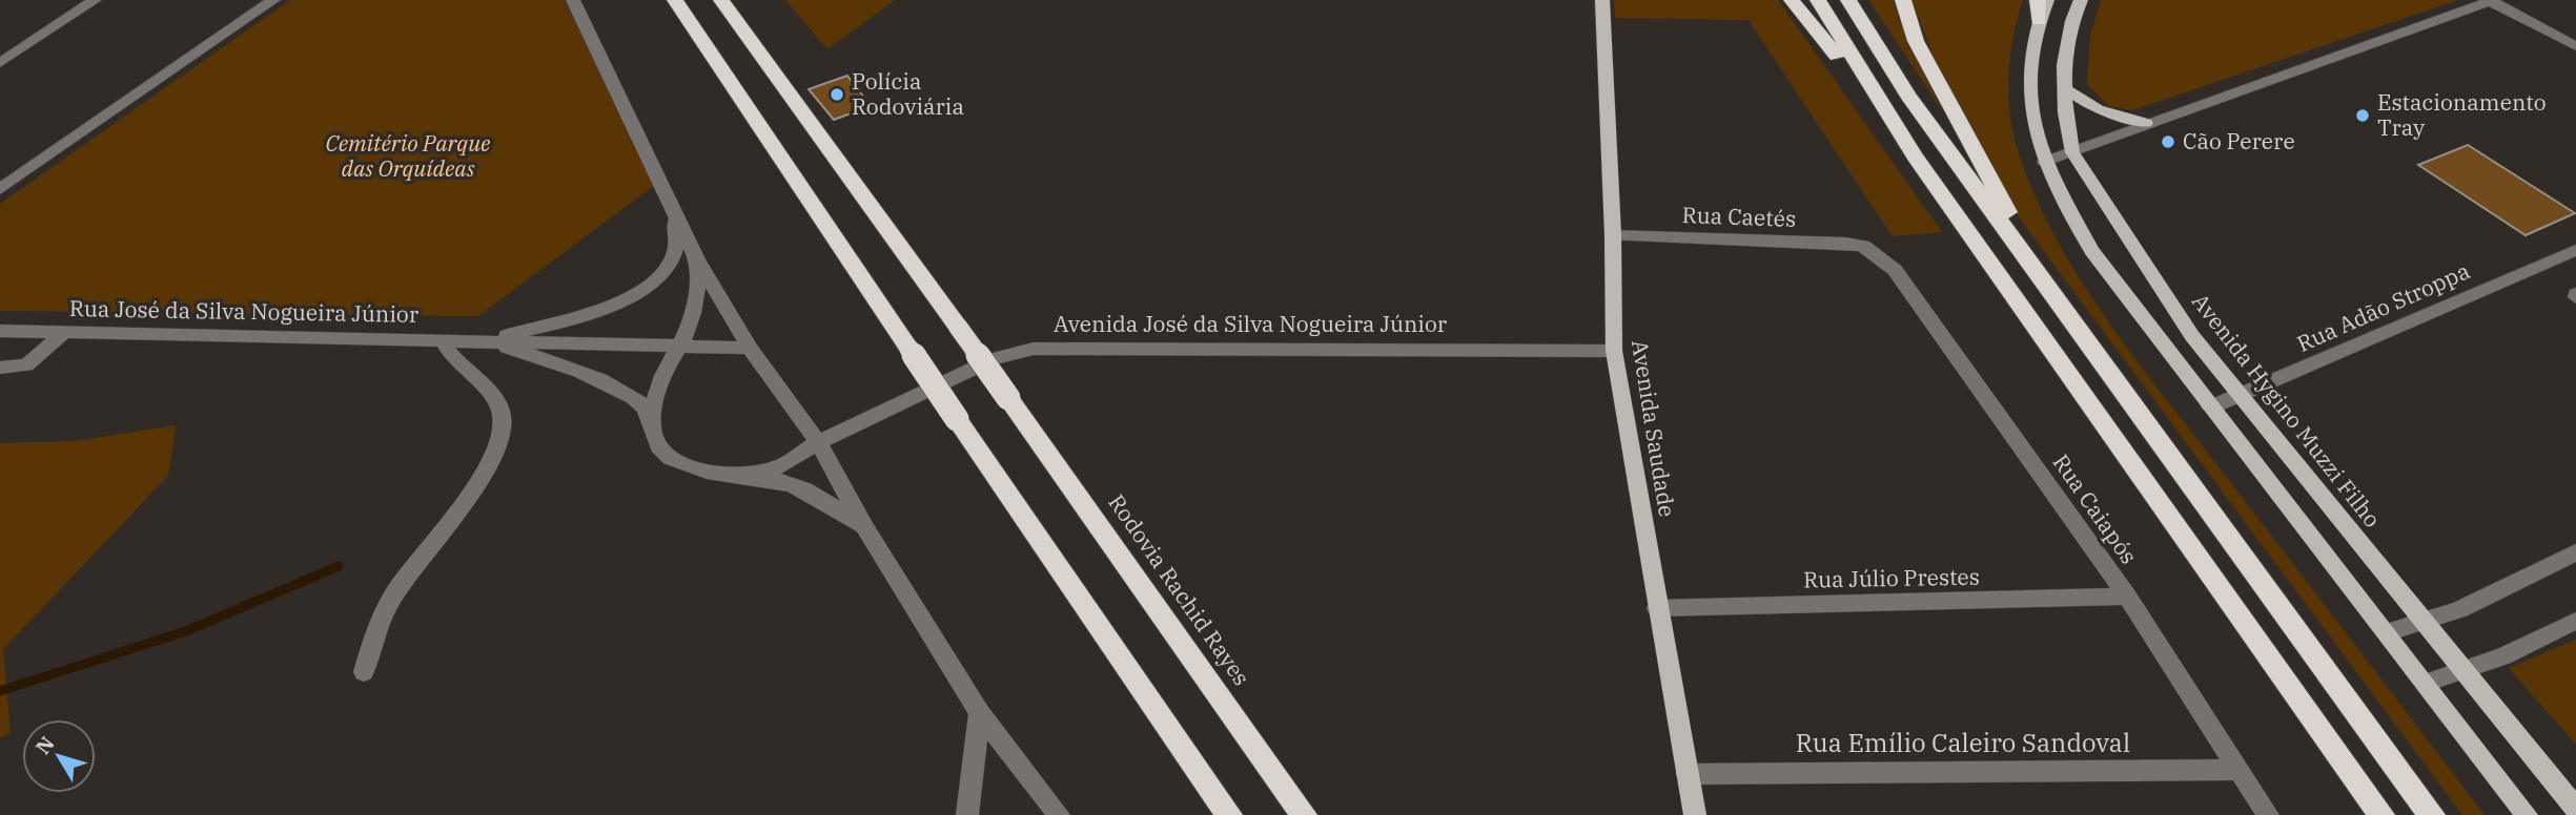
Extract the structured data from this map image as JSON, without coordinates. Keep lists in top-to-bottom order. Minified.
{"streets":{"highway":["Rodovia Rachid Rayes"],"main road":["Avenida Hygino Muzzi Filho","Avenida Saudade"],"street":["Rua Caetés","Rua Adão Stroppa","Rua José da Silva Nogueira Júnior","Avenida José da Silva Nogueira Júnior","Rua Caiapós","Rua Júlio Prestes","Rua Emílio Caleiro Sandoval"]},"crossings":[["Rua Caetés","Avenida Saudade"],["Rua Caetés","Rua Caiapós"],["Rua Adão Stroppa","Avenida Hygino Muzzi Filho"],["Rua José da Silva Nogueira Júnior","Avenida José da Silva Nogueira Júnior"],["Avenida José da Silva Nogueira Júnior","Avenida Saudade"],["Avenida Saudade","Rua Júlio Prestes"],["Avenida Saudade","Rua Emílio Caleiro Sandoval"],["Rua Caiapós","Rua Júlio Prestes"],["Rua Caiapós","Rua Emílio Caleiro Sandoval"]],"parks":["Cemitério Parque das Orquídeas"],"places":["Polícia Rodoviária","Estacionamento Tray","Cão Perere"],"north":"top left"}
